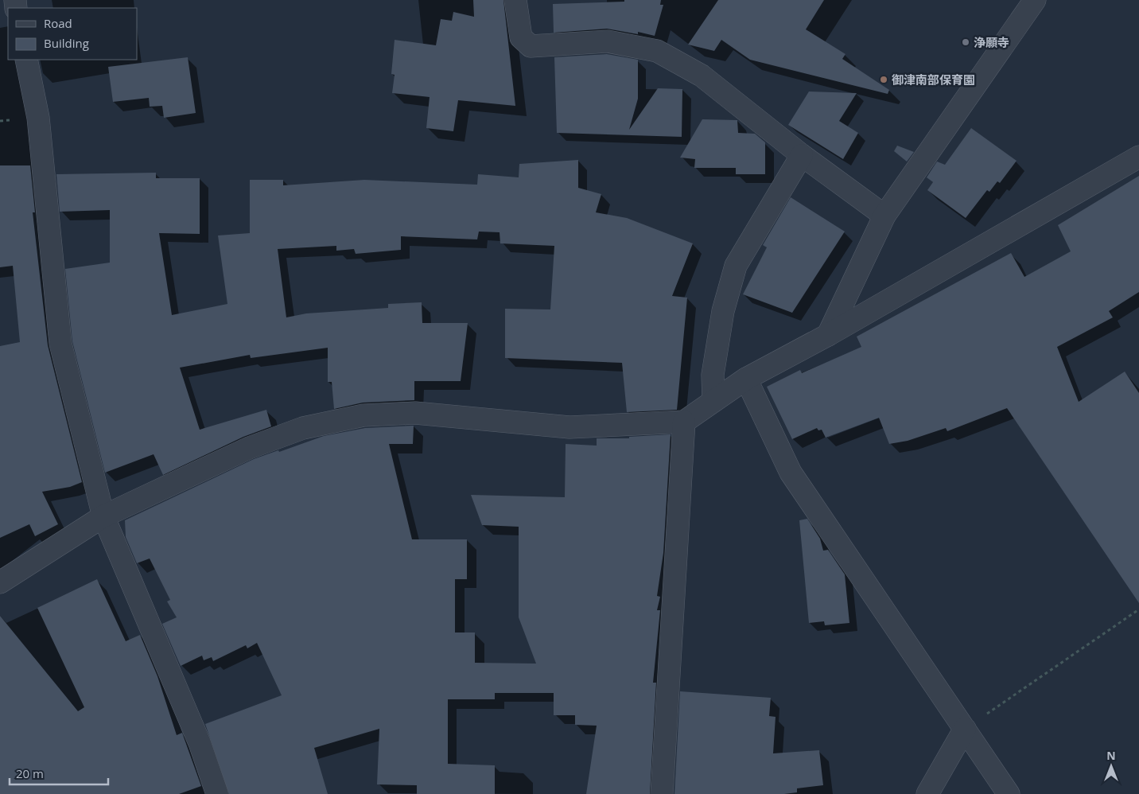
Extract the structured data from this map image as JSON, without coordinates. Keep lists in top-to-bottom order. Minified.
{"places":["浄願寺","御津南部保育園"],"legend":["Road","Building"],"scale_bar":"20 m","north":"top"}
